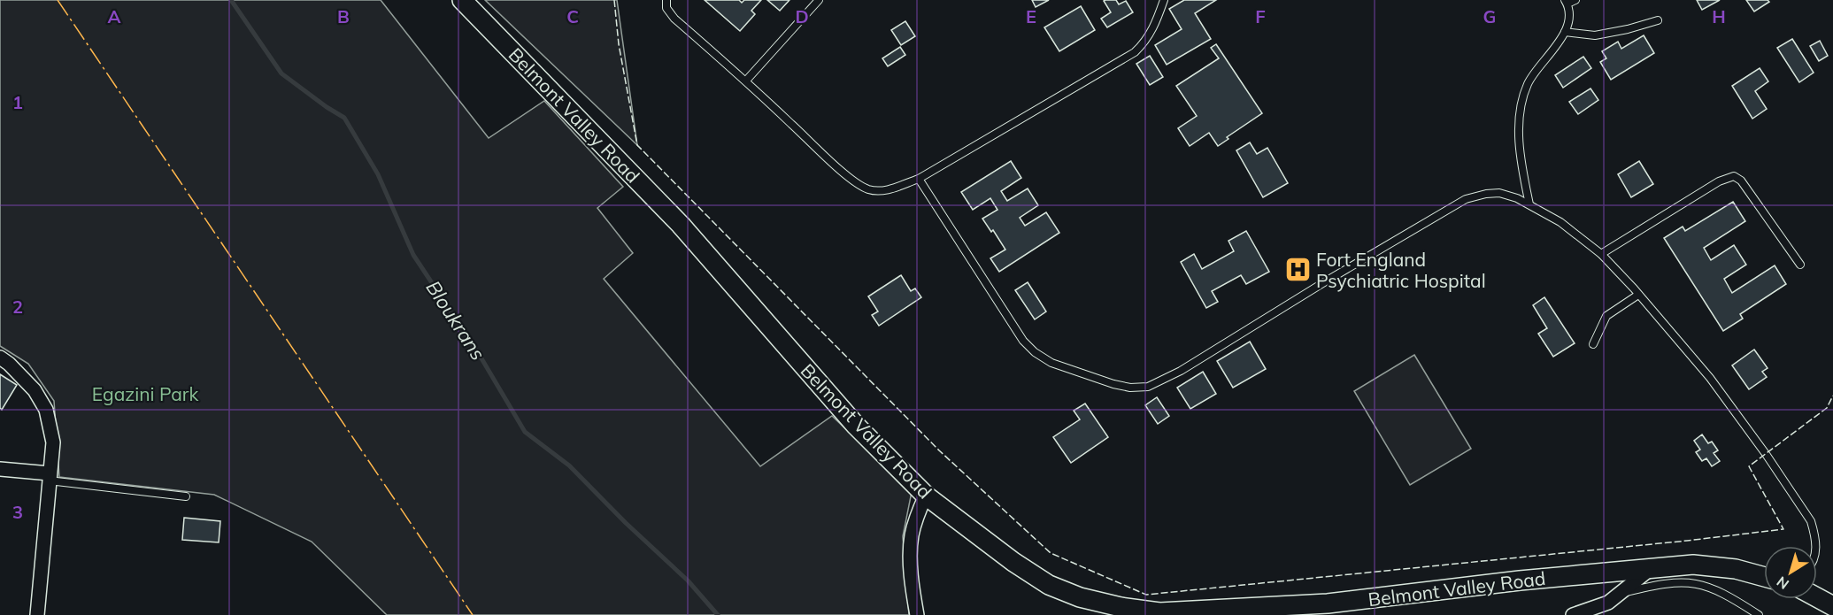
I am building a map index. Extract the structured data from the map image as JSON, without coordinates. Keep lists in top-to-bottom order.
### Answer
{
  "streets": {
    "street": ["Belmont Valley Road"]
  },
  "water": ["Bloukrans"],
  "parks": ["Egazini Park"],
  "places": {
    "hospital": ["Fort England Psychiatric Hospital"]
  },
  "north": "bottom left",
  "grid": {
    "columns": [
      "A",
      "B",
      "C",
      "D",
      "E",
      "F",
      "G",
      "H"
    ],
    "rows": ["1", "2", "3"]
  }
}
